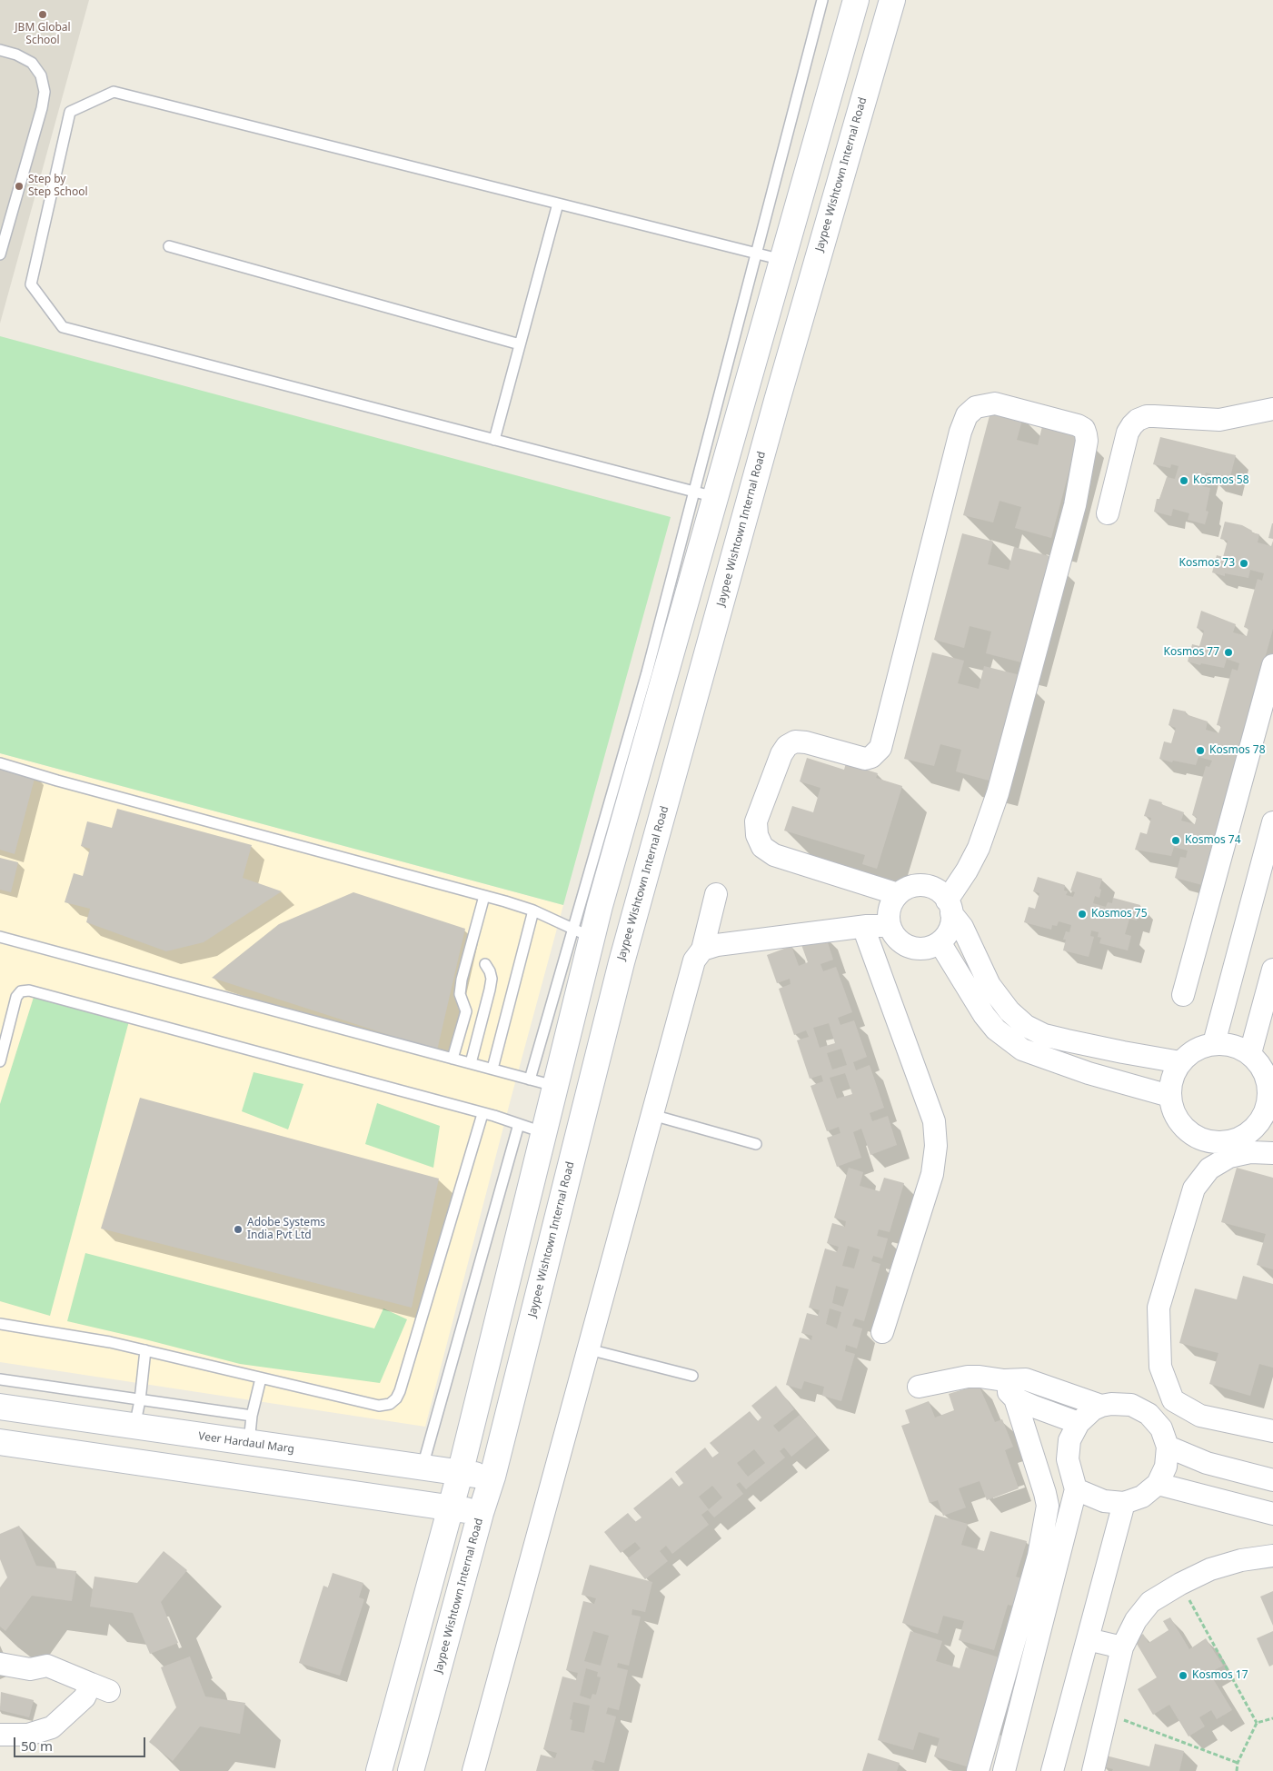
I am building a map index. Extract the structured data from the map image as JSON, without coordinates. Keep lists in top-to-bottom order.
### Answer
{
  "streets": {
    "street": ["Jaypee Wishtown Internal Road", "Veer Hardaul Marg"]
  },
  "crossings": [
    ["Jaypee Wishtown Internal Road", "Veer Hardaul Marg"]
  ],
  "places": [
    "JBM Global School",
    "Step by Step School",
    "Kosmos 58",
    "Kosmos 73",
    "Kosmos 77",
    "Kosmos 78",
    "Kosmos 74",
    "Kosmos 75",
    "Adobe Systems India Pvt Ltd",
    "Kosmos 17"
  ],
  "scale_bar": "50 m"
}
